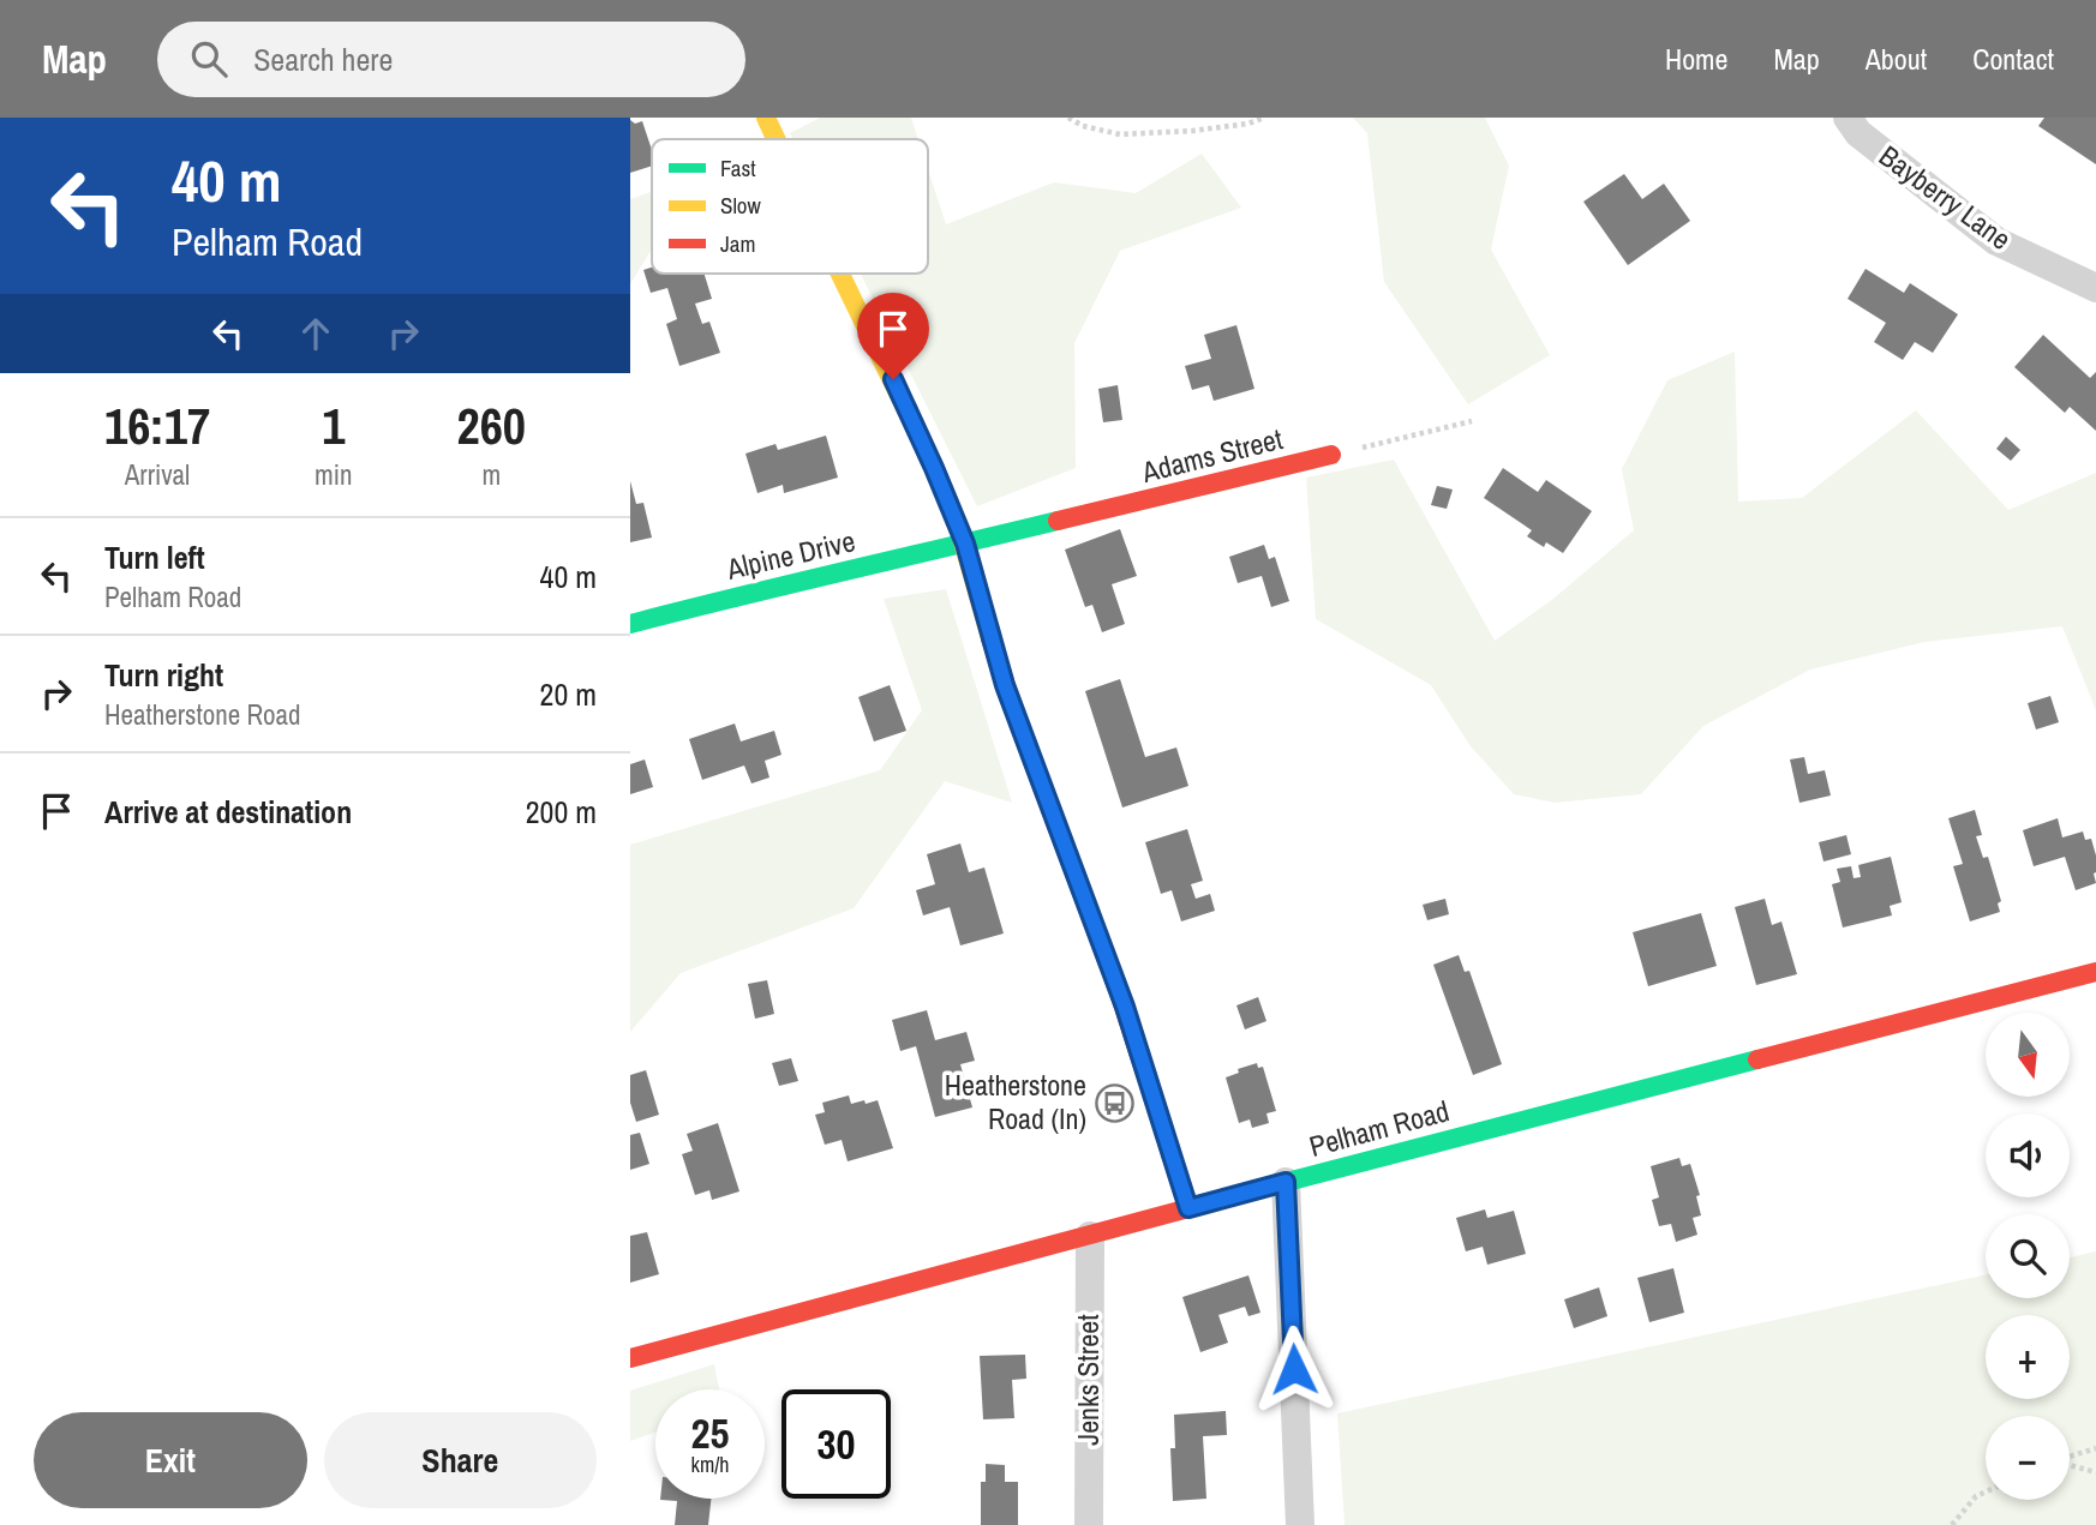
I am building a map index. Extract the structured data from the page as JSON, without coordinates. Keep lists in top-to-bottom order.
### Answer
{
  "streets": {
    "street": [
      "Bayberry Lane",
      "Adams Street",
      "Alpine Drive",
      "Pelham Road",
      "Jenks Street"
    ]
  },
  "crossings": [
    ["Adams Street", "Alpine Drive"],
    ["Pelham Road", "Jenks Street"]
  ],
  "places": {
    "bus stop": ["Heatherstone Road (In)"]
  },
  "legend": ["Fast", "Slow", "Jam"],
  "north": "bottom",
  "page": {
    "header": "Map",
    "search": "Search here",
    "nav": [
      "Home",
      "Map",
      "About",
      "Contact"
    ],
    "turn": ["40 m", "Pelham Road"],
    "eta": [
      "16:17",
      "Arrival",
      "1",
      "min",
      "260",
      "m"
    ],
    "list": [
      {
        "name": "Turn left",
        "note": "Pelham Road",
        "value": "40 m"
      },
      {
        "name": "Turn right",
        "note": "Heatherstone Road",
        "value": "20 m"
      },
      {
        "name": "Arrive at destination",
        "value": "200 m"
      }
    ],
    "map_buttons": ["+", "−"],
    "speed": "25 km/h",
    "limit": "30",
    "buttons": ["Exit", "Share"]
  }
}
